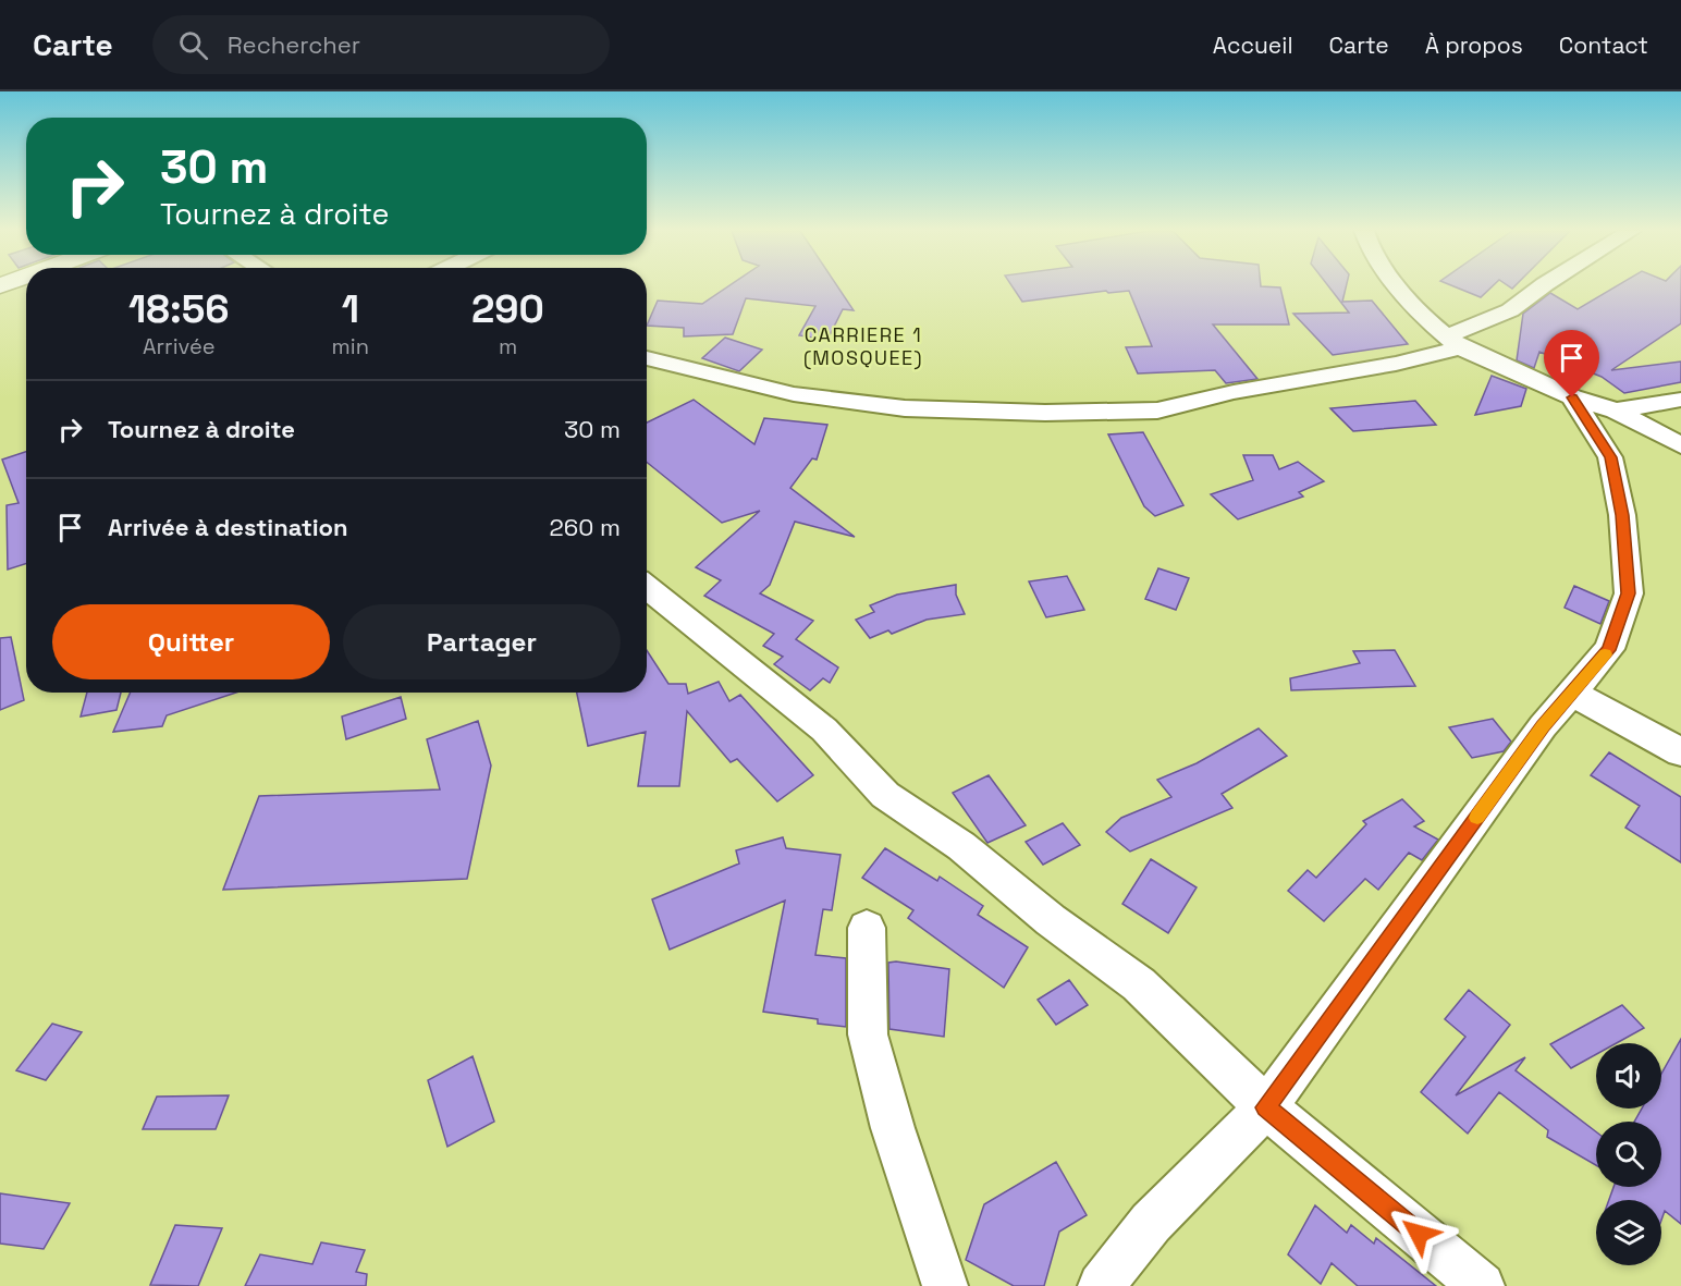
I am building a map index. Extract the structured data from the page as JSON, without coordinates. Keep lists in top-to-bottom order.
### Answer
{
  "districts": ["CARRIERE 1 (MOSQUEE)"],
  "page": {
    "header": "Carte",
    "search": "Rechercher",
    "nav": [
      "Accueil",
      "Carte",
      "À propos",
      "Contact"
    ],
    "turn": ["30 m", "Tournez à droite"],
    "eta": [
      "18:56",
      "Arrivée",
      "1",
      "min",
      "290",
      "m"
    ],
    "list": [
      {
        "name": "Tournez à droite",
        "value": "30 m"
      },
      {
        "name": "Arrivée à destination",
        "value": "260 m"
      }
    ],
    "buttons": ["Quitter", "Partager"]
  }
}
